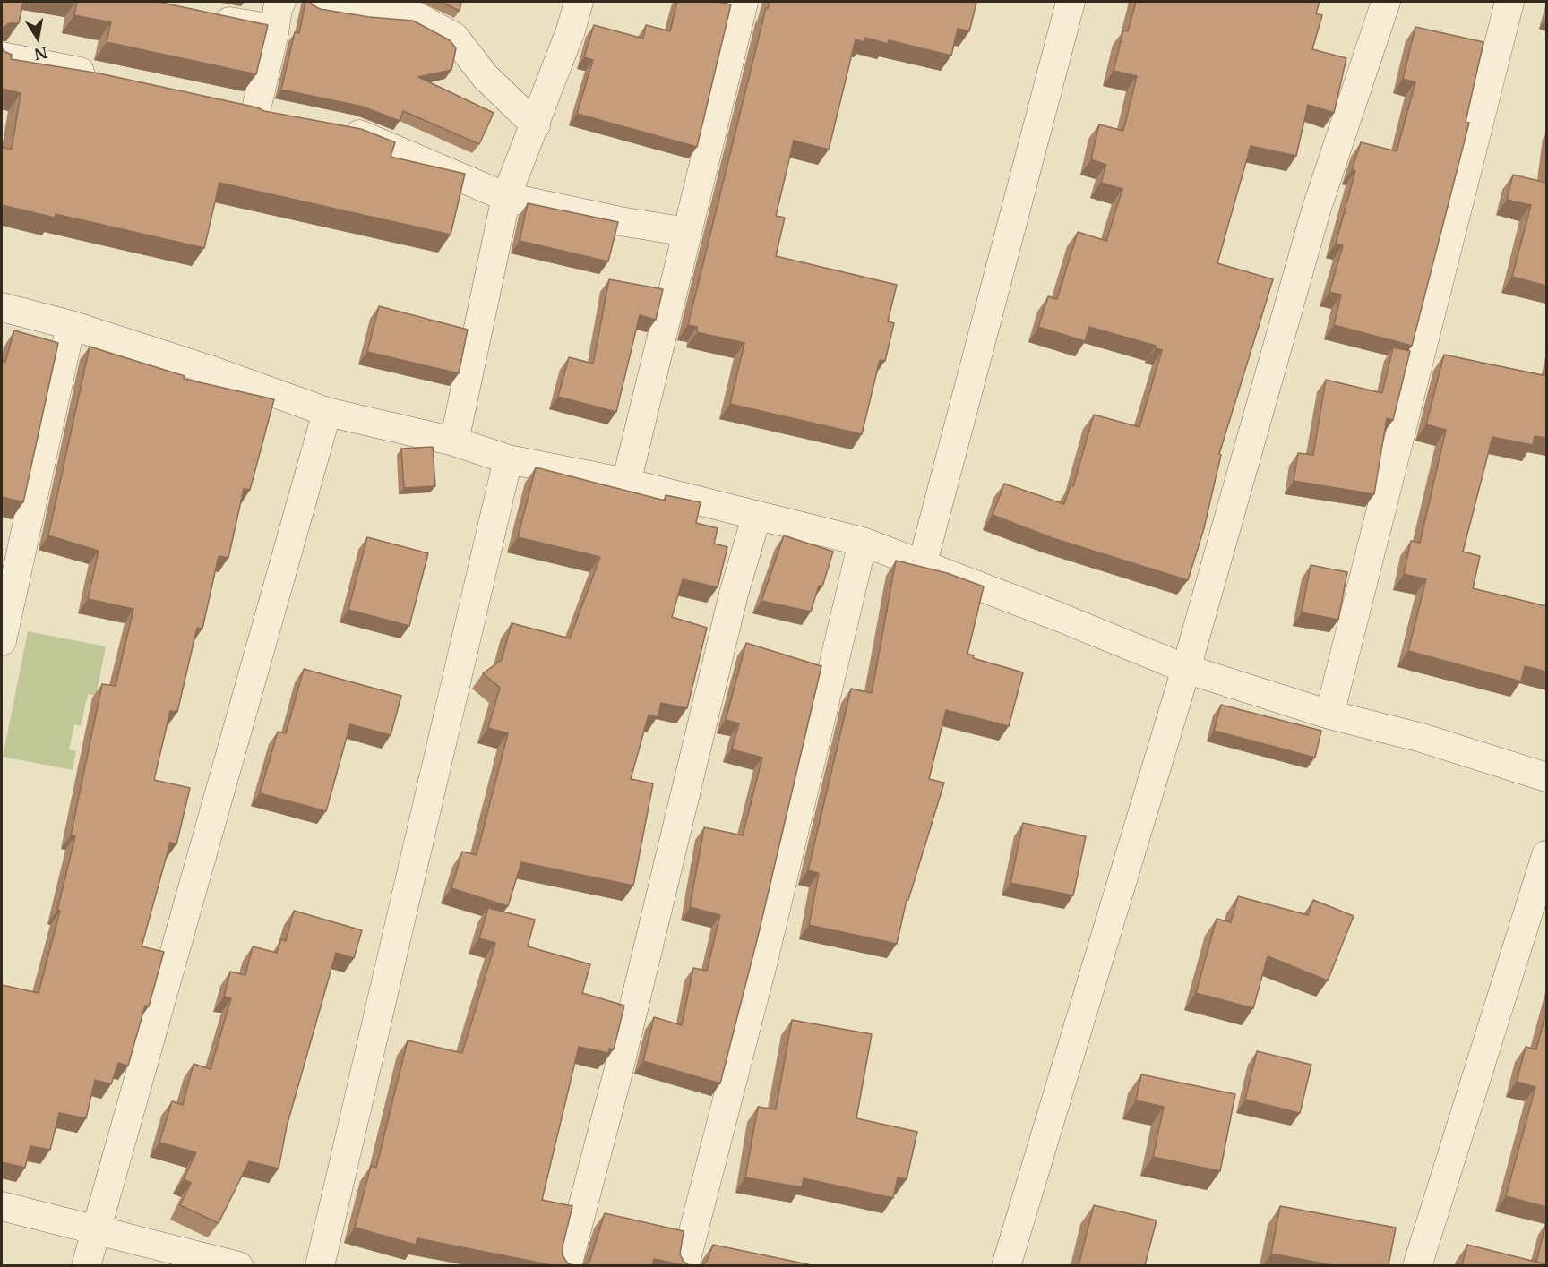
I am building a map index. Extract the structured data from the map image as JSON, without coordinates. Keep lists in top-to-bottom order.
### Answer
{
  "north": "bottom"
}
